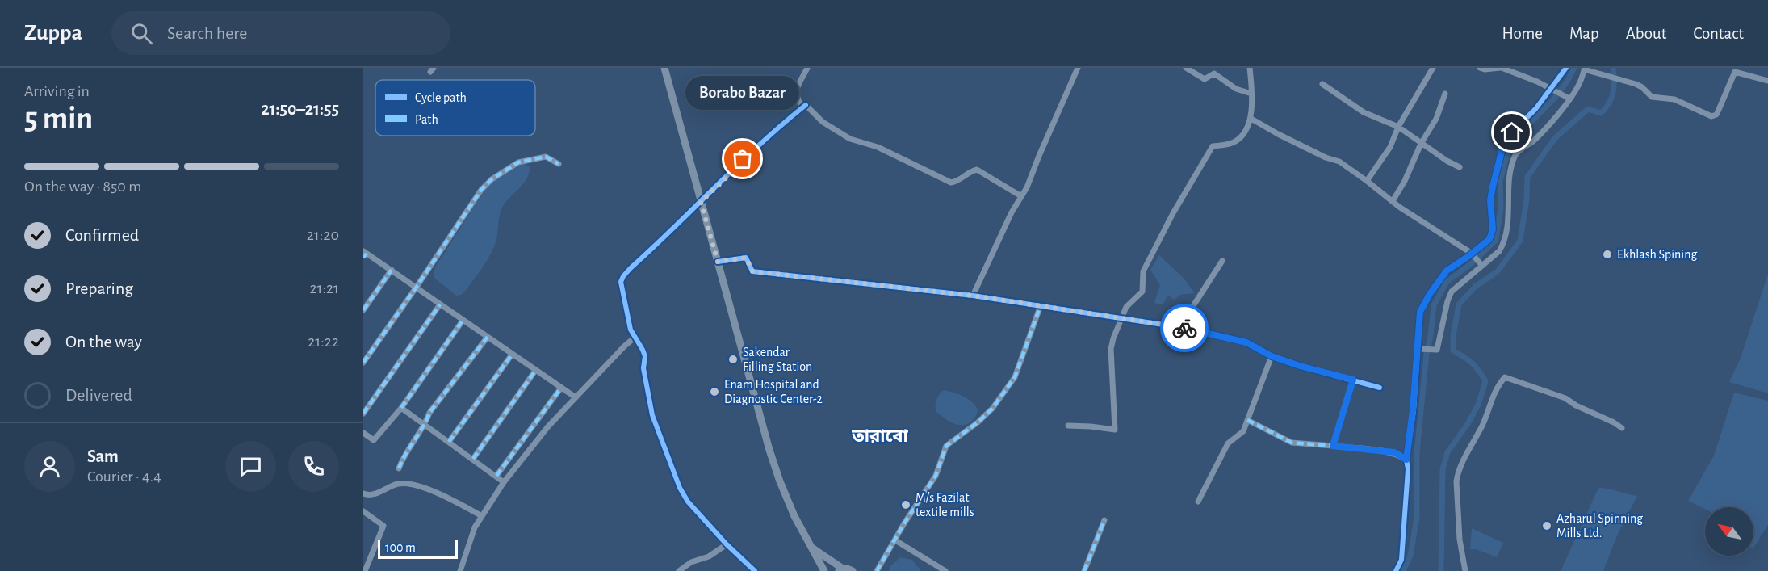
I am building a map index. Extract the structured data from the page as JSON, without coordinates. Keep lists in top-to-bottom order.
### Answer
{
  "districts": ["তারাবো"],
  "places": [
    "Borabo Bazar",
    "Ekhlash Spining",
    "Sakendar Filling Station",
    "Enam Hospital and Diagnostic Center-2",
    "M/s Fazilat textile mills",
    "Azharul Spinning Mills Ltd."
  ],
  "legend": ["Cycle path", "Path"],
  "scale_bar": "100 m",
  "north": "top left",
  "page": {
    "header": "Zuppa",
    "search": "Search here",
    "nav": [
      "Home",
      "Map",
      "About",
      "Contact"
    ],
    "heading": ["5 min", "Arriving in", "21:50–21:55"],
    "panel": ["Sam", "Courier · 4.4"],
    "bubble": "Borabo Bazar",
    "bar": "On the way · 850 m",
    "list": [
      ["Confirmed", "21:20"],
      ["Preparing", "21:21"],
      ["On the way", "21:22"],
      "Delivered"
    ],
    "scale": "100 m"
  }
}
